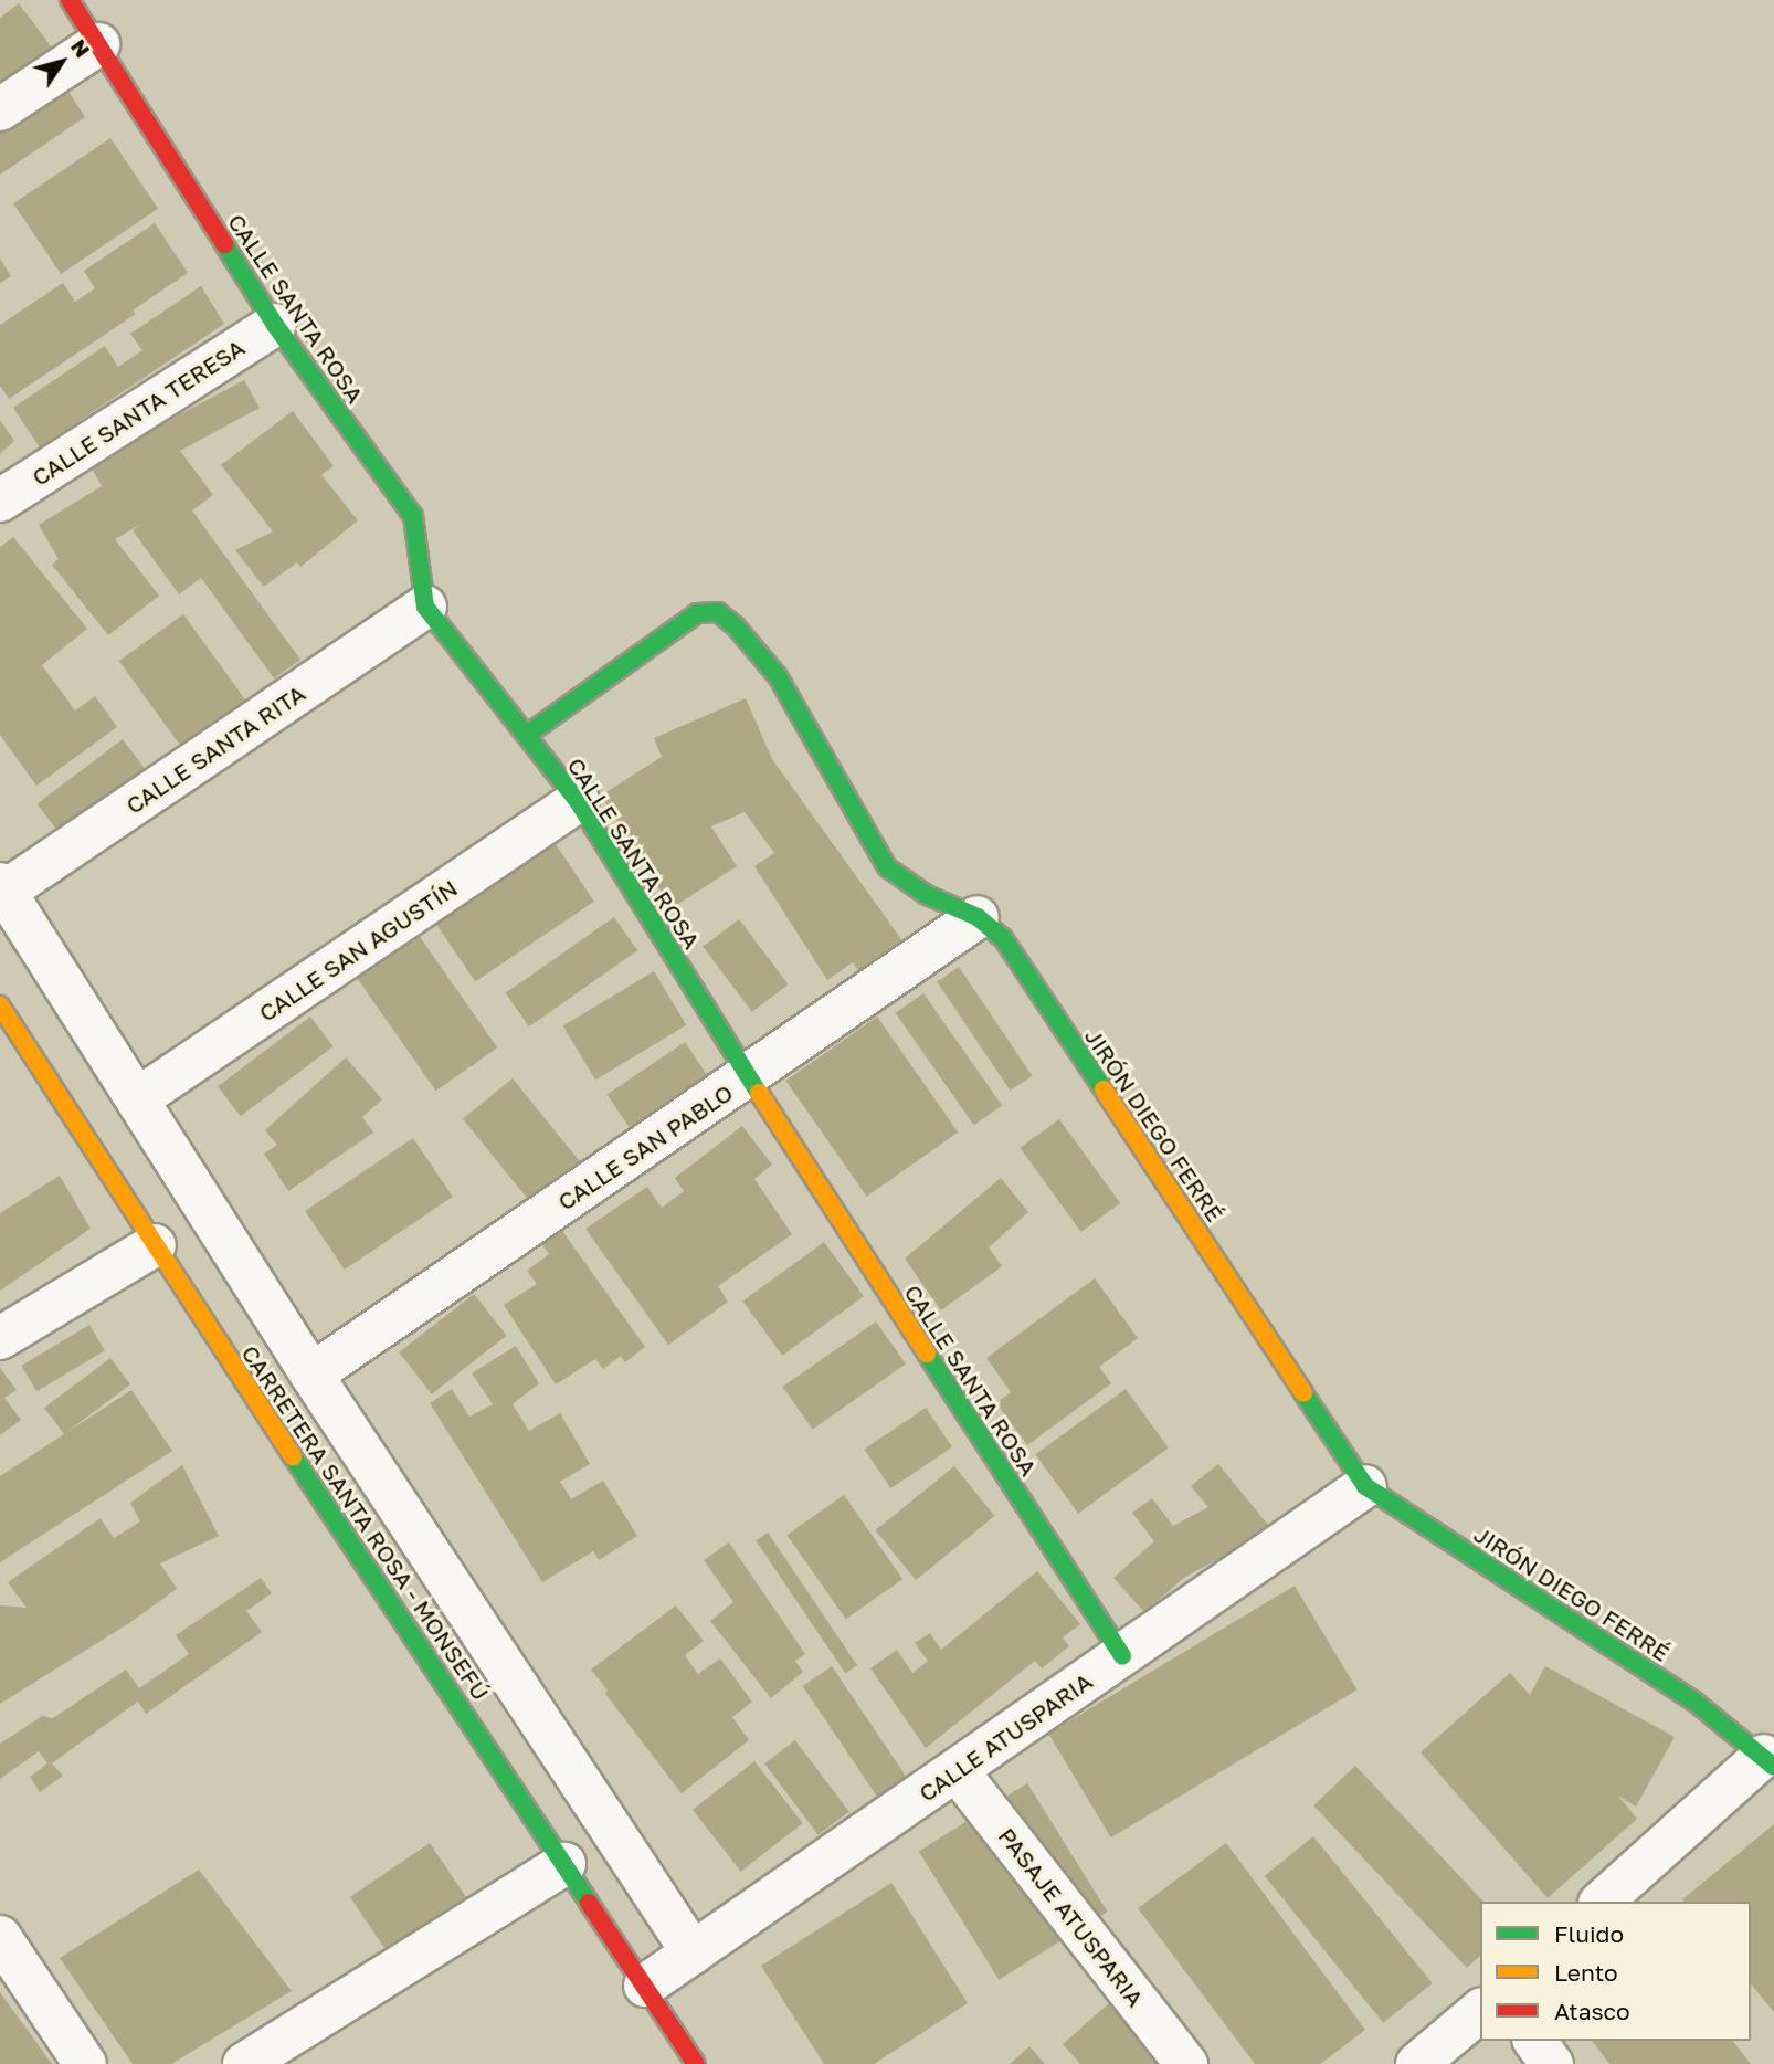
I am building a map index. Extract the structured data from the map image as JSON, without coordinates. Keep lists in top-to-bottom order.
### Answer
{
  "streets": {
    "street": [
      "CALLE SANTA ROSA",
      "CALLE SANTA TERESA",
      "CALLE SANTA RITA",
      "CALLE SAN AGUSTÍN",
      "JIRÓN DIEGO FERRÉ",
      "CALLE SAN PABLO",
      "CARRETERA SANTA ROSA - MONSEFÚ",
      "CALLE ATUSPARIA",
      "PASAJE ATUSPARIA"
    ]
  },
  "crossings": [
    ["CALLE SANTA ROSA", "CALLE SANTA TERESA"],
    ["CALLE SANTA ROSA", "CALLE SANTA RITA"],
    ["CALLE SANTA ROSA", "CALLE SAN AGUSTÍN"],
    ["CALLE SANTA ROSA", "JIRÓN DIEGO FERRÉ"],
    ["CALLE SANTA ROSA", "CALLE SAN PABLO"],
    ["CALLE SANTA ROSA", "CALLE ATUSPARIA"],
    ["JIRÓN DIEGO FERRÉ", "CALLE SAN PABLO"],
    ["JIRÓN DIEGO FERRÉ", "CALLE ATUSPARIA"],
    ["CARRETERA SANTA ROSA - MONSEFÚ", "CALLE ATUSPARIA"],
    ["CALLE ATUSPARIA", "PASAJE ATUSPARIA"]
  ],
  "legend": ["Fluido", "Lento", "Atasco"],
  "north": "top right"
}
